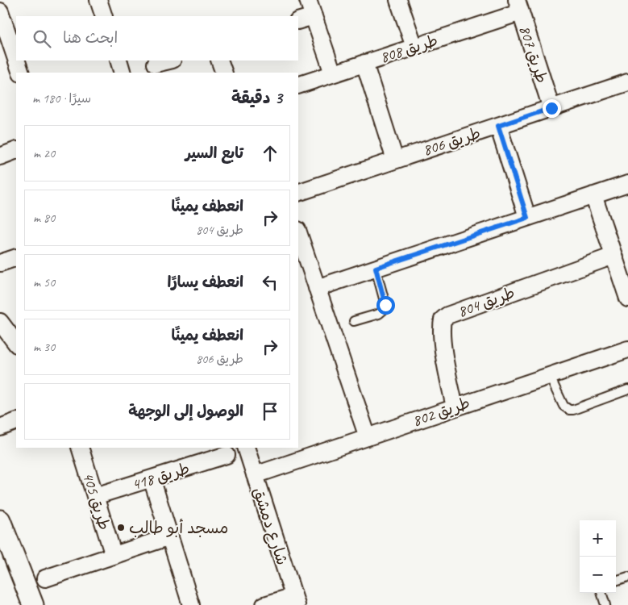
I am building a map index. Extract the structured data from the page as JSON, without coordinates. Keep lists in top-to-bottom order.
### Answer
{
  "streets": {
    "street": [
      "طريق 808",
      "طريق 807",
      "طريق 806",
      "طريق 804",
      "طريق 802",
      "طريق 418",
      "طريق 405",
      "شارع دمشق"
    ]
  },
  "crossings": [
    ["طريق 808", "طريق 807"],
    ["طريق 807", "طريق 806"],
    ["طريق 804", "طريق 802"],
    ["طريق 802", "شارع دمشق"],
    ["طريق 418", "طريق 405"]
  ],
  "places": ["مسجد أبو طالب"],
  "page": {
    "search": "ابحث هنا",
    "heading": ["3 دقيقة", "سيرًا · 180 m"],
    "list": [
      ["تابع السير", "20 m"],
      ["انعطف يمينًا", "طريق 804", "80 m"],
      ["انعطف يسارًا", "50 m"],
      ["انعطف يمينًا", "طريق 806", "30 m"],
      "الوصول إلى الوجهة"
    ],
    "map_buttons": ["+", "−"]
  }
}
